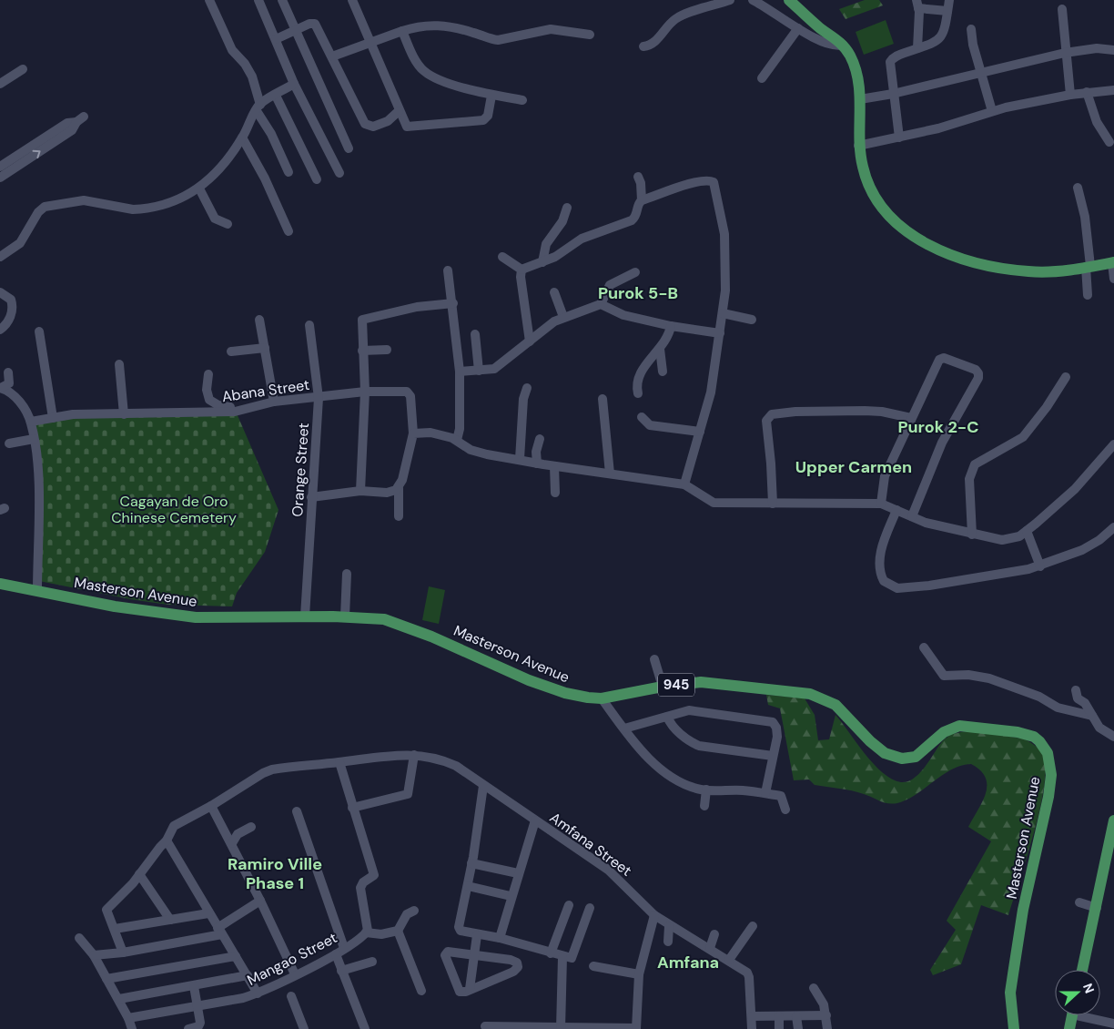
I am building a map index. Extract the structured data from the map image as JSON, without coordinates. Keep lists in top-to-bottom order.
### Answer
{
  "streets": {
    "main road": ["Masterson Avenue", "945"],
    "street": [
      "Abana Street",
      "Orange Street",
      "Amfana Street",
      "Mangao Street"
    ]
  },
  "crossings": [
    ["Abana Street", "Orange Street"],
    ["Orange Street", "Masterson Avenue"]
  ],
  "districts": [
    "Purok 5-B",
    "Purok 2-C",
    "Upper Carmen",
    "Ramiro Ville Phase 1",
    "Amfana"
  ],
  "parks": ["Cagayan de Oro Chinese Cemetery"],
  "north": "right"
}
